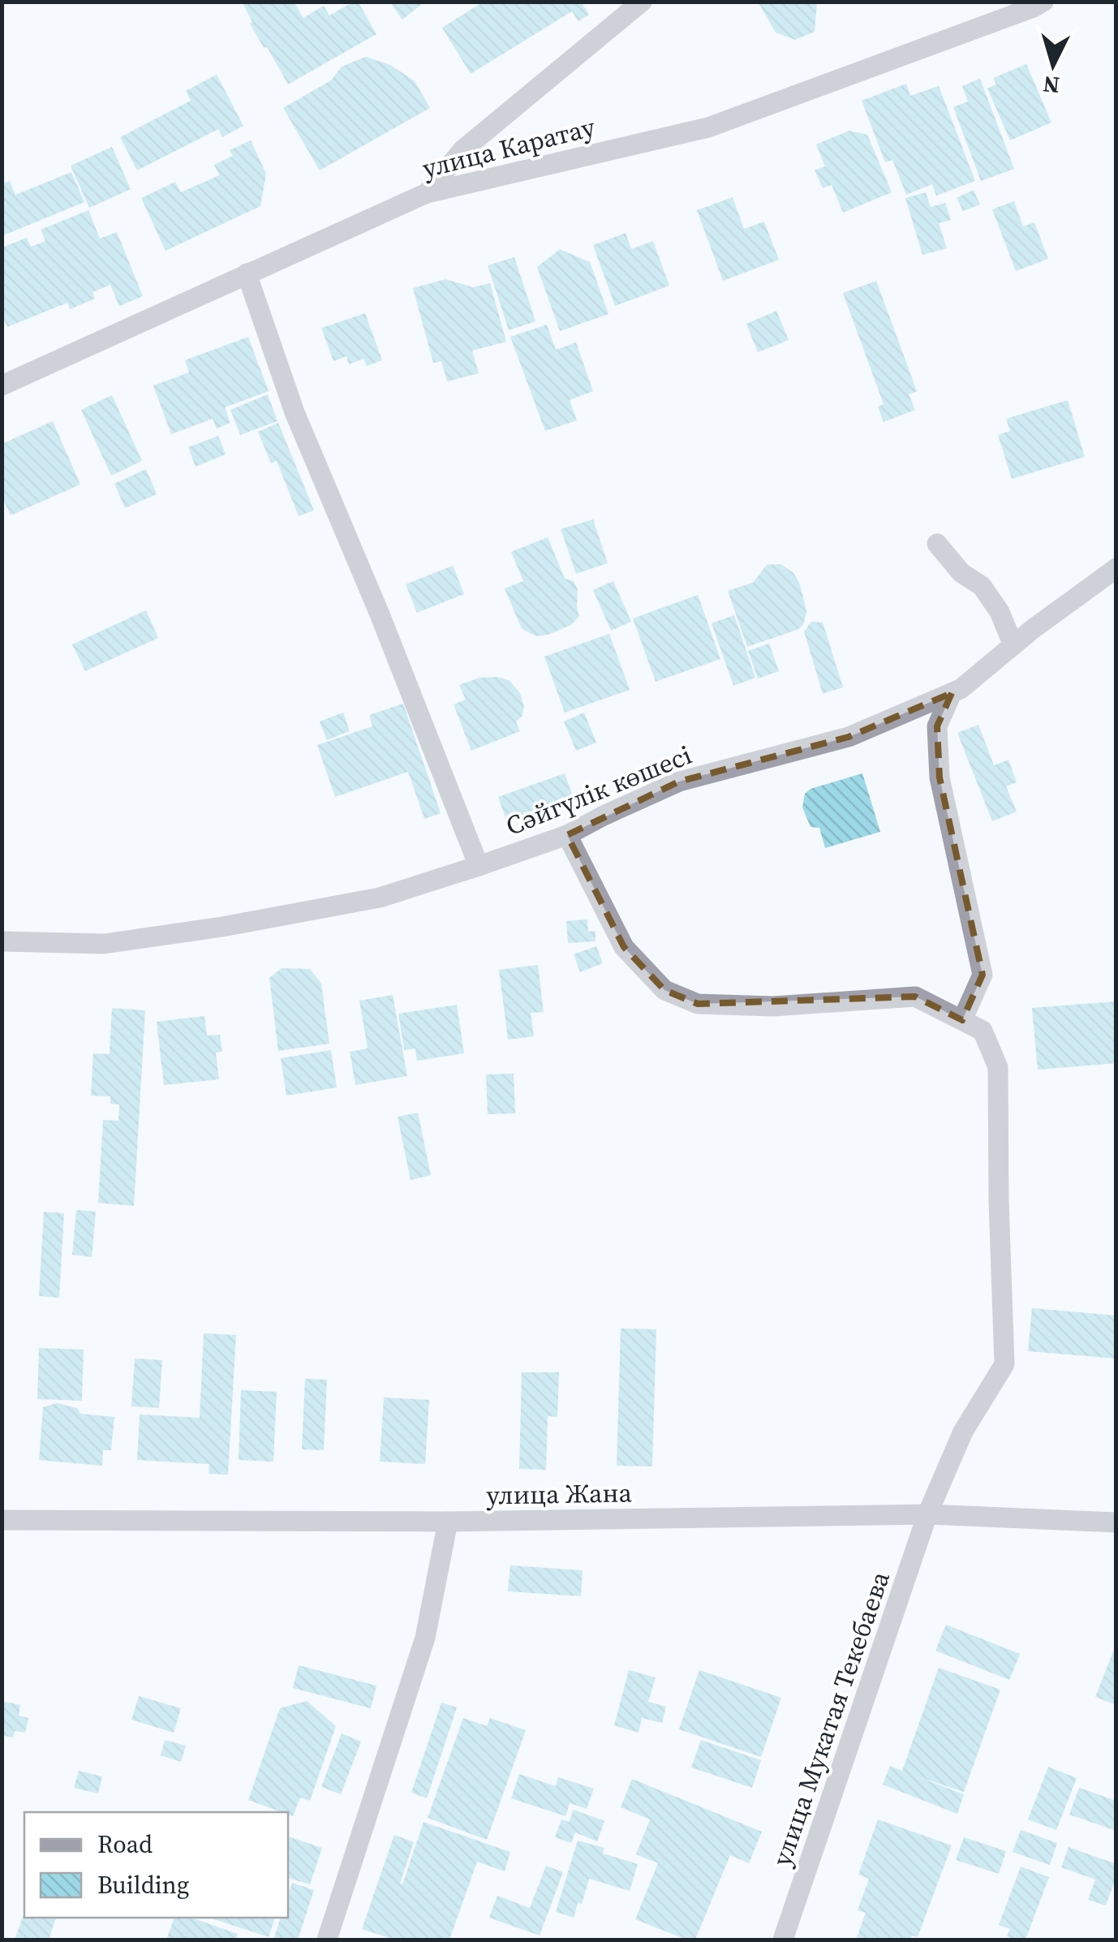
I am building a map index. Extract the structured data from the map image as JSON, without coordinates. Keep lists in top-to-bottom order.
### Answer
{
  "streets": {
    "street": [
      "улица Каратау",
      "Сәйгүлік көшесі",
      "улица Жана",
      "улица Мукатая Текебаева"
    ]
  },
  "crossings": [
    ["Сәйгүлік көшесі", "улица Мукатая Текебаева"],
    ["улица Жана", "улица Мукатая Текебаева"]
  ],
  "legend": ["Road", "Building"],
  "north": "bottom"
}
